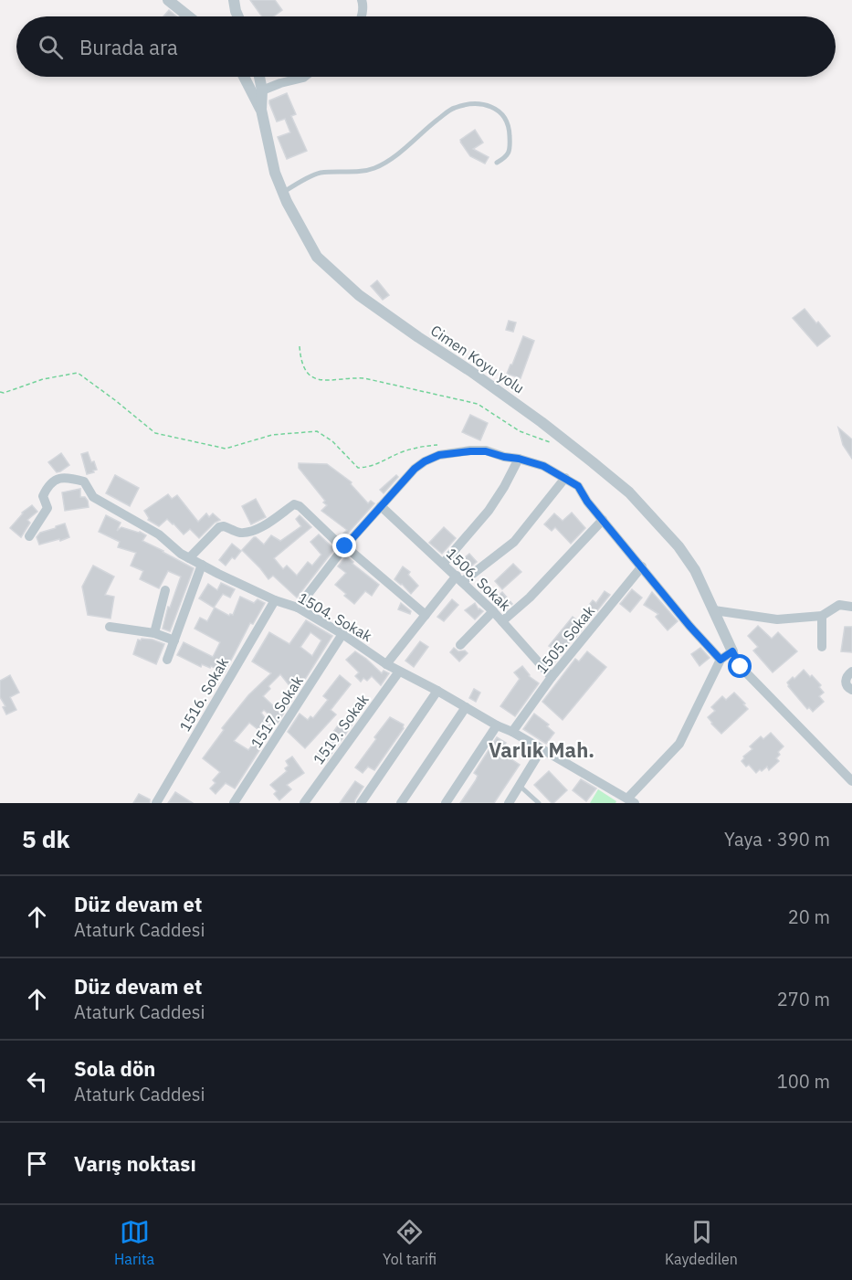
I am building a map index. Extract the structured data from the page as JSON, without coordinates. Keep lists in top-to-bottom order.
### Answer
{
  "streets": {
    "street": [
      "Cimen Koyu yolu",
      "1506. Sokak",
      "1504. Sokak",
      "1505. Sokak",
      "1516. Sokak",
      "1517. Sokak",
      "1519. Sokak"
    ]
  },
  "crossings": [
    ["1506. Sokak", "1505. Sokak"],
    ["1504. Sokak", "1505. Sokak"],
    ["1504. Sokak", "1516. Sokak"],
    ["1504. Sokak", "1517. Sokak"],
    ["1504. Sokak", "1519. Sokak"]
  ],
  "districts": ["Varlık Mah."],
  "page": {
    "search": "Burada ara",
    "heading": ["5 dk", "Yaya · 390 m"],
    "list": [
      ["Düz devam et", "Ataturk Caddesi", "20 m"],
      ["Düz devam et", "Ataturk Caddesi", "270 m"],
      ["Sola dön", "Ataturk Caddesi", "100 m"],
      "Varış noktası"
    ],
    "nav": ["Harita", "Yol tarifi", "Kaydedilen"]
  }
}
